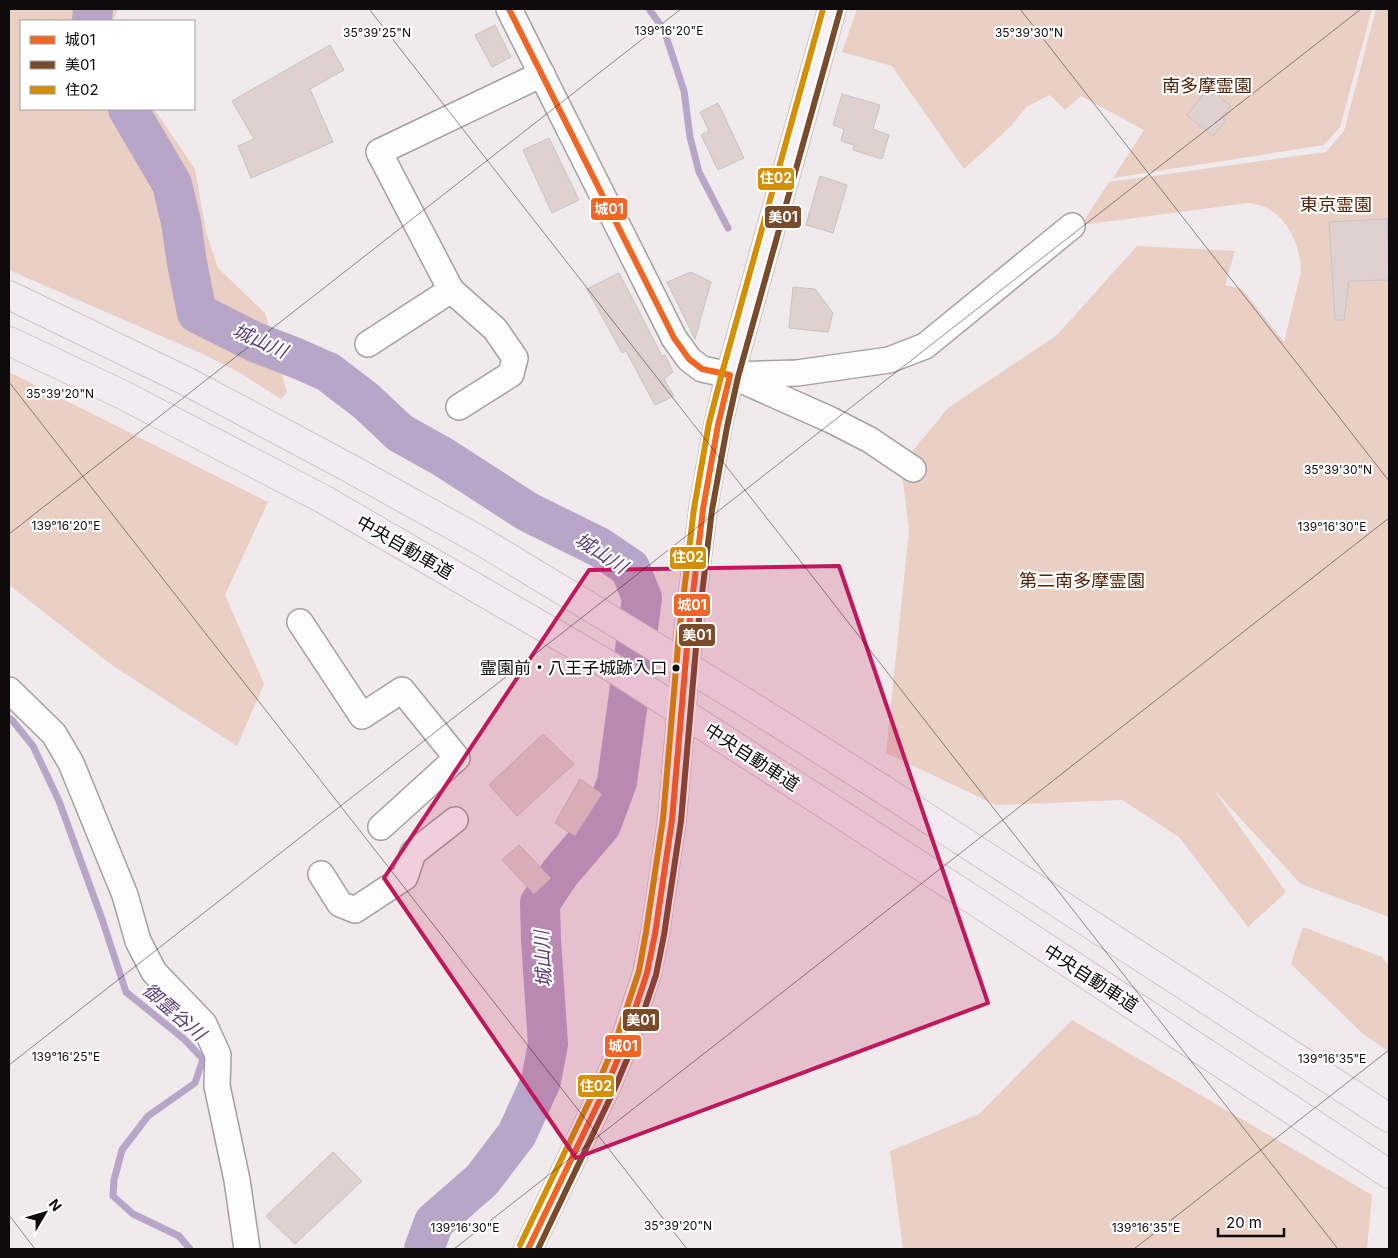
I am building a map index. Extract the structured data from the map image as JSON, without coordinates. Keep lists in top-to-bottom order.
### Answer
{
  "streets": {
    "highway": ["中央自動車道"]
  },
  "water": ["城山川", "御霊谷川"],
  "parks": ["南多摩霊園", "東京霊園", "第二南多摩霊園"],
  "places": ["霊園前・八王子城跡入口"],
  "lines": ["transit line 城01", "transit line 住02", "transit line 美01"],
  "legend": ["城01", "美01", "住02"],
  "scale_bar": "20 m",
  "north": "top right",
  "coordinates": [
    "139°16'20\"E",
    "35°39'25\"N",
    "35°39'30\"N",
    "35°39'20\"N",
    "139°16'30\"E",
    "139°16'25\"E",
    "139°16'35\"E"
  ]
}
